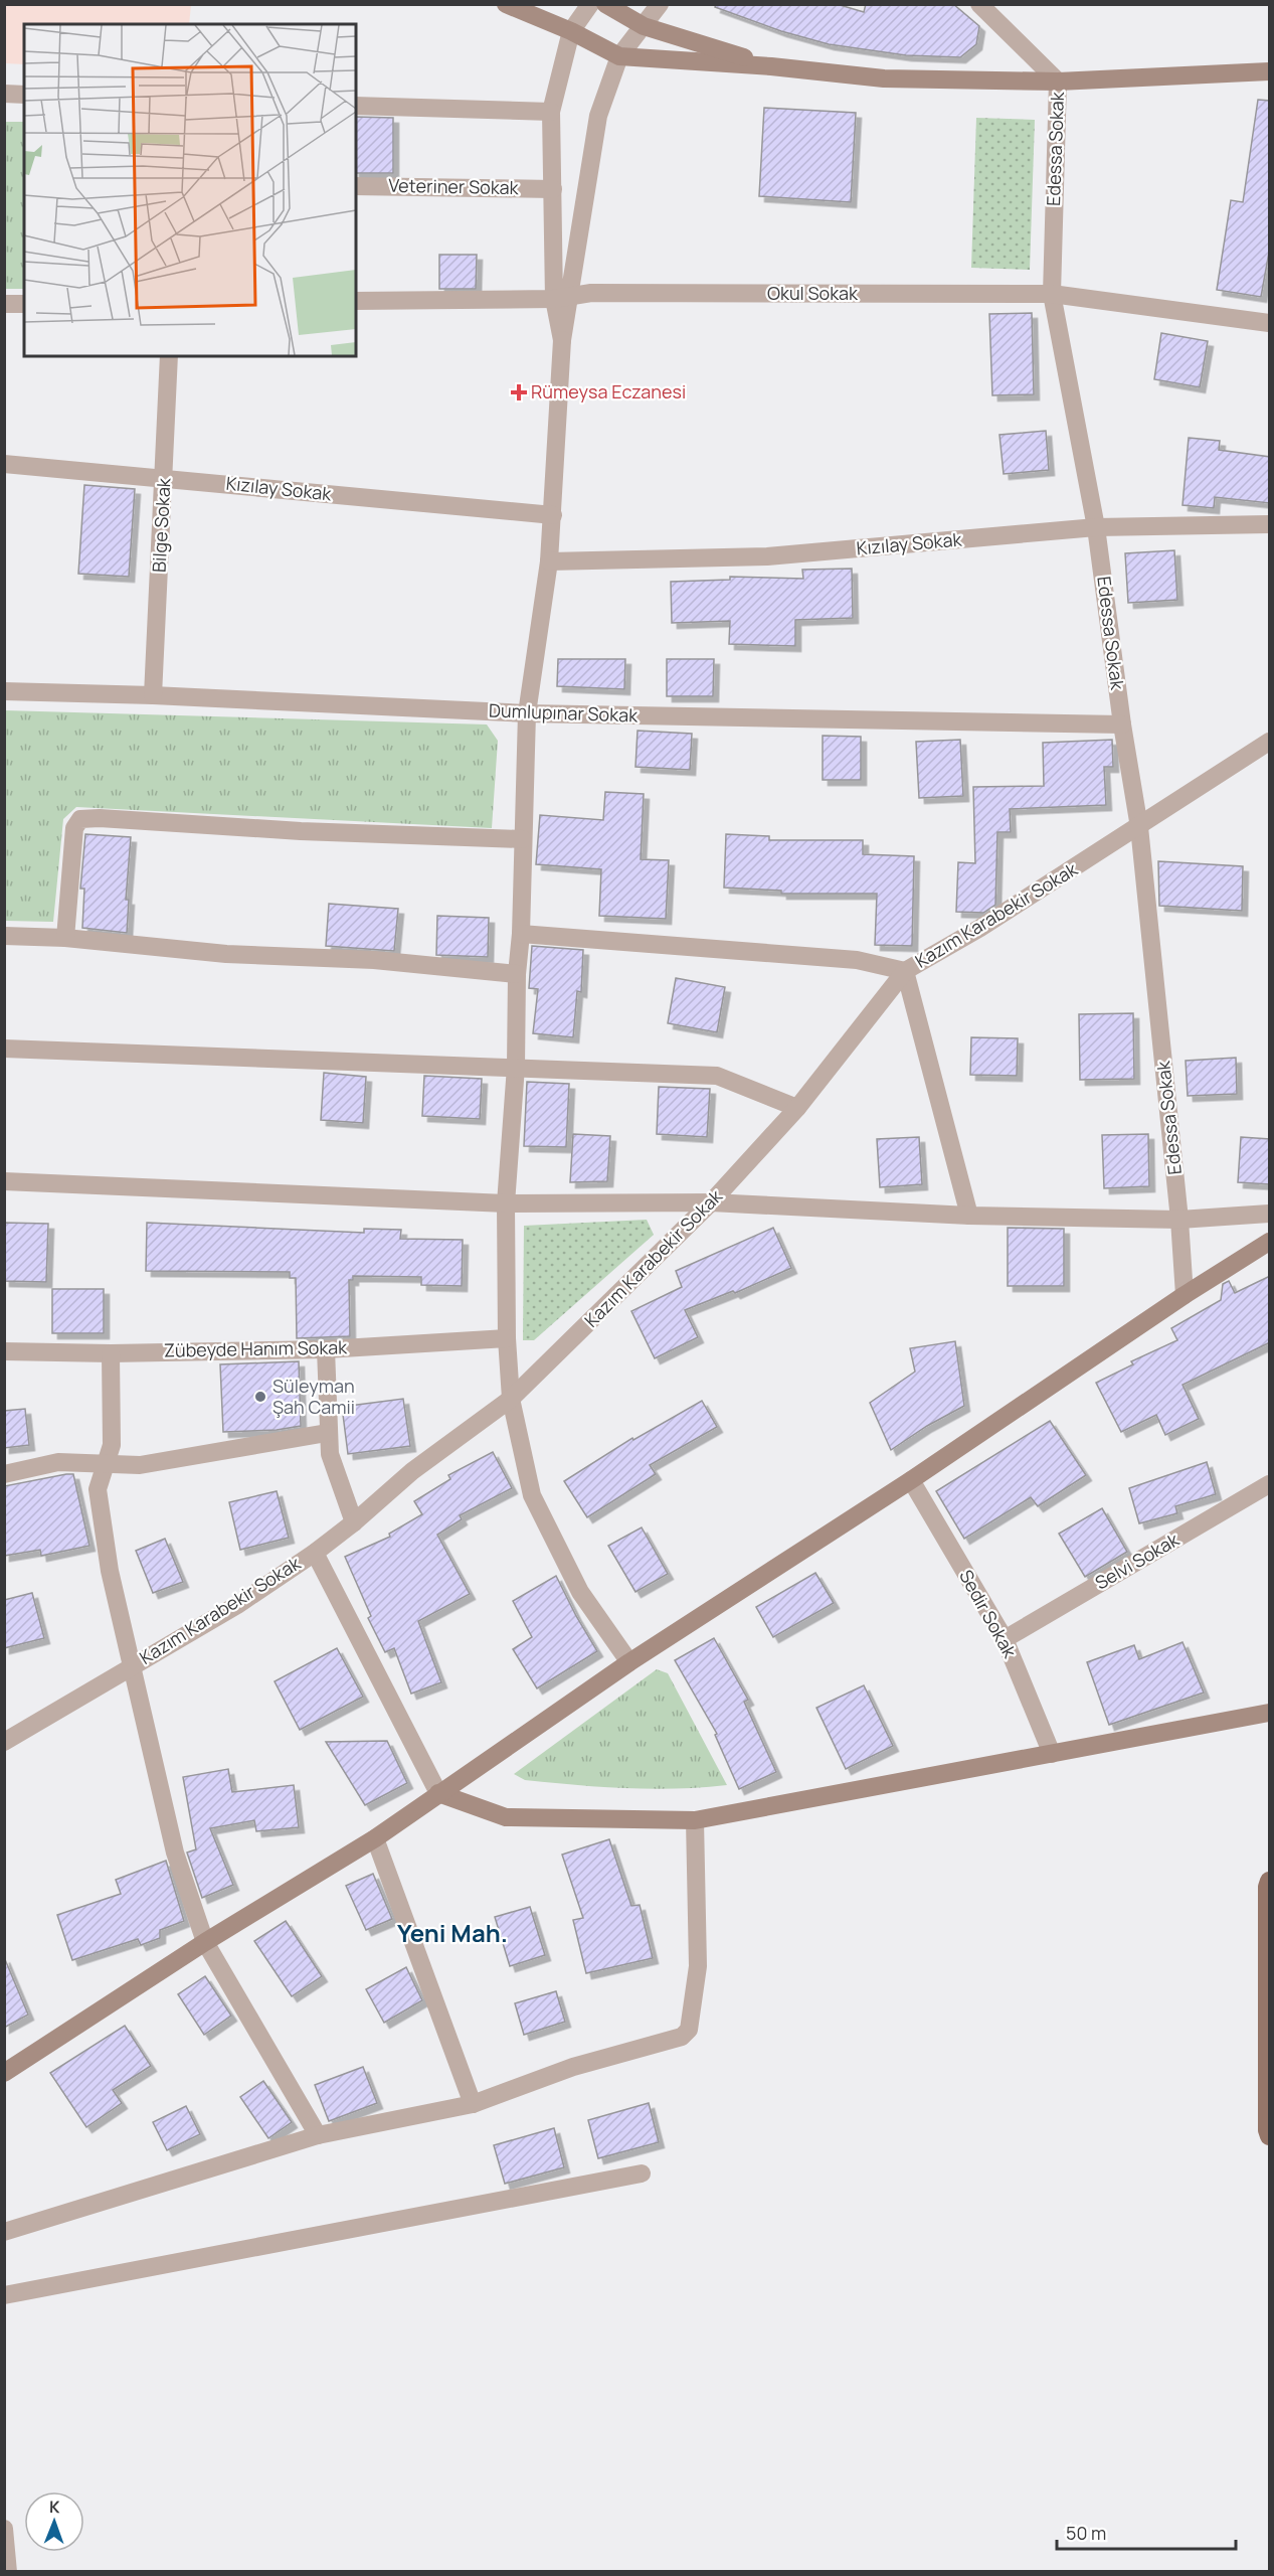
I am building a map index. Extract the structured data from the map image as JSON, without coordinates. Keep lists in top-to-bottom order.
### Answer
{
  "streets": {
    "street": [
      "Edessa Sokak",
      "Veteriner Sokak",
      "Okul Sokak",
      "Kızılay Sokak",
      "Bilge Sokak",
      "Dumlupınar Sokak",
      "Kazım Karabekir Sokak",
      "Zübeyde Hanım Sokak",
      "Selvi Sokak",
      "Sedir Sokak"
    ]
  },
  "crossings": [
    ["Edessa Sokak", "Okul Sokak"],
    ["Edessa Sokak", "Kızılay Sokak"],
    ["Edessa Sokak", "Dumlupınar Sokak"],
    ["Edessa Sokak", "Kazım Karabekir Sokak"],
    ["Kızılay Sokak", "Bilge Sokak"],
    ["Bilge Sokak", "Dumlupınar Sokak"],
    ["Selvi Sokak", "Sedir Sokak"]
  ],
  "districts": ["Yeni Mah."],
  "places": {
    "health": ["Rümeysa Eczanesi"],
    "other": ["Süleyman Şah Camii"]
  },
  "scale_bar": "50 m",
  "north": "top"
}
